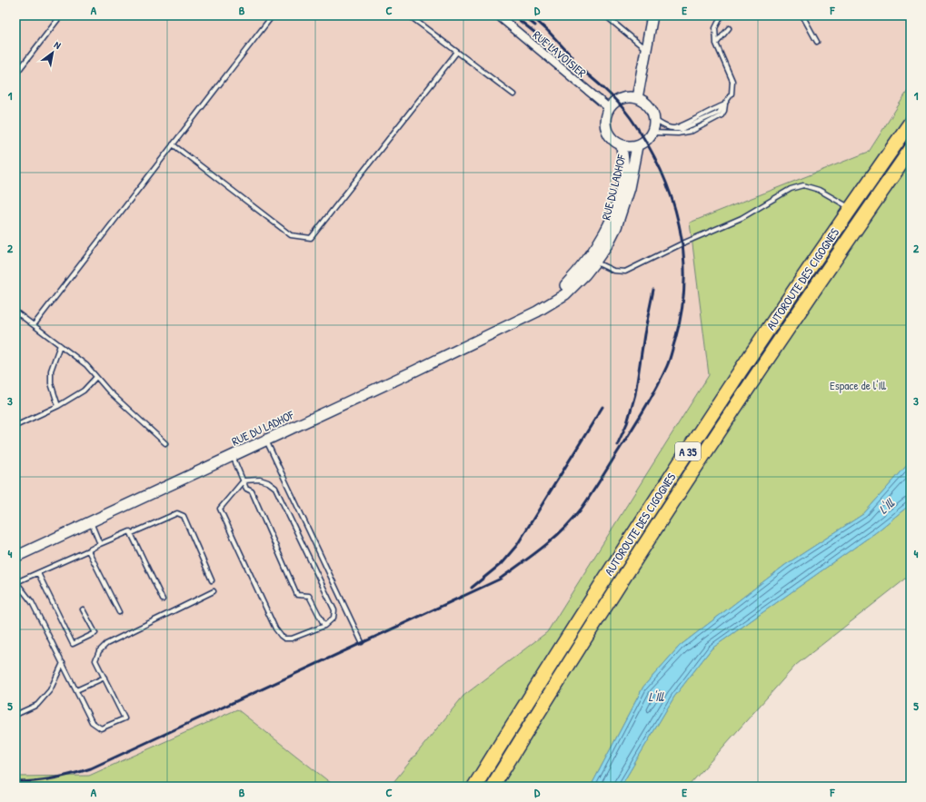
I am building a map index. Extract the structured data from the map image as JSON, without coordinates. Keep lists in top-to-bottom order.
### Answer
{
  "streets": {
    "highway": ["AUTOROUTE DES CIGOGNES", "A 35"],
    "main road": ["RUE DU LADHOF"],
    "street": ["RUE LAVOISIER"]
  },
  "crossings": [
    ["RUE LAVOISIER", "RUE DU LADHOF"]
  ],
  "water": ["L'Ill"],
  "parks": ["Espace de l'Ill"],
  "north": "top right",
  "grid": {
    "columns": [
      "A",
      "B",
      "C",
      "D",
      "E",
      "F"
    ],
    "rows": [
      "1",
      "2",
      "3",
      "4",
      "5"
    ]
  }
}
